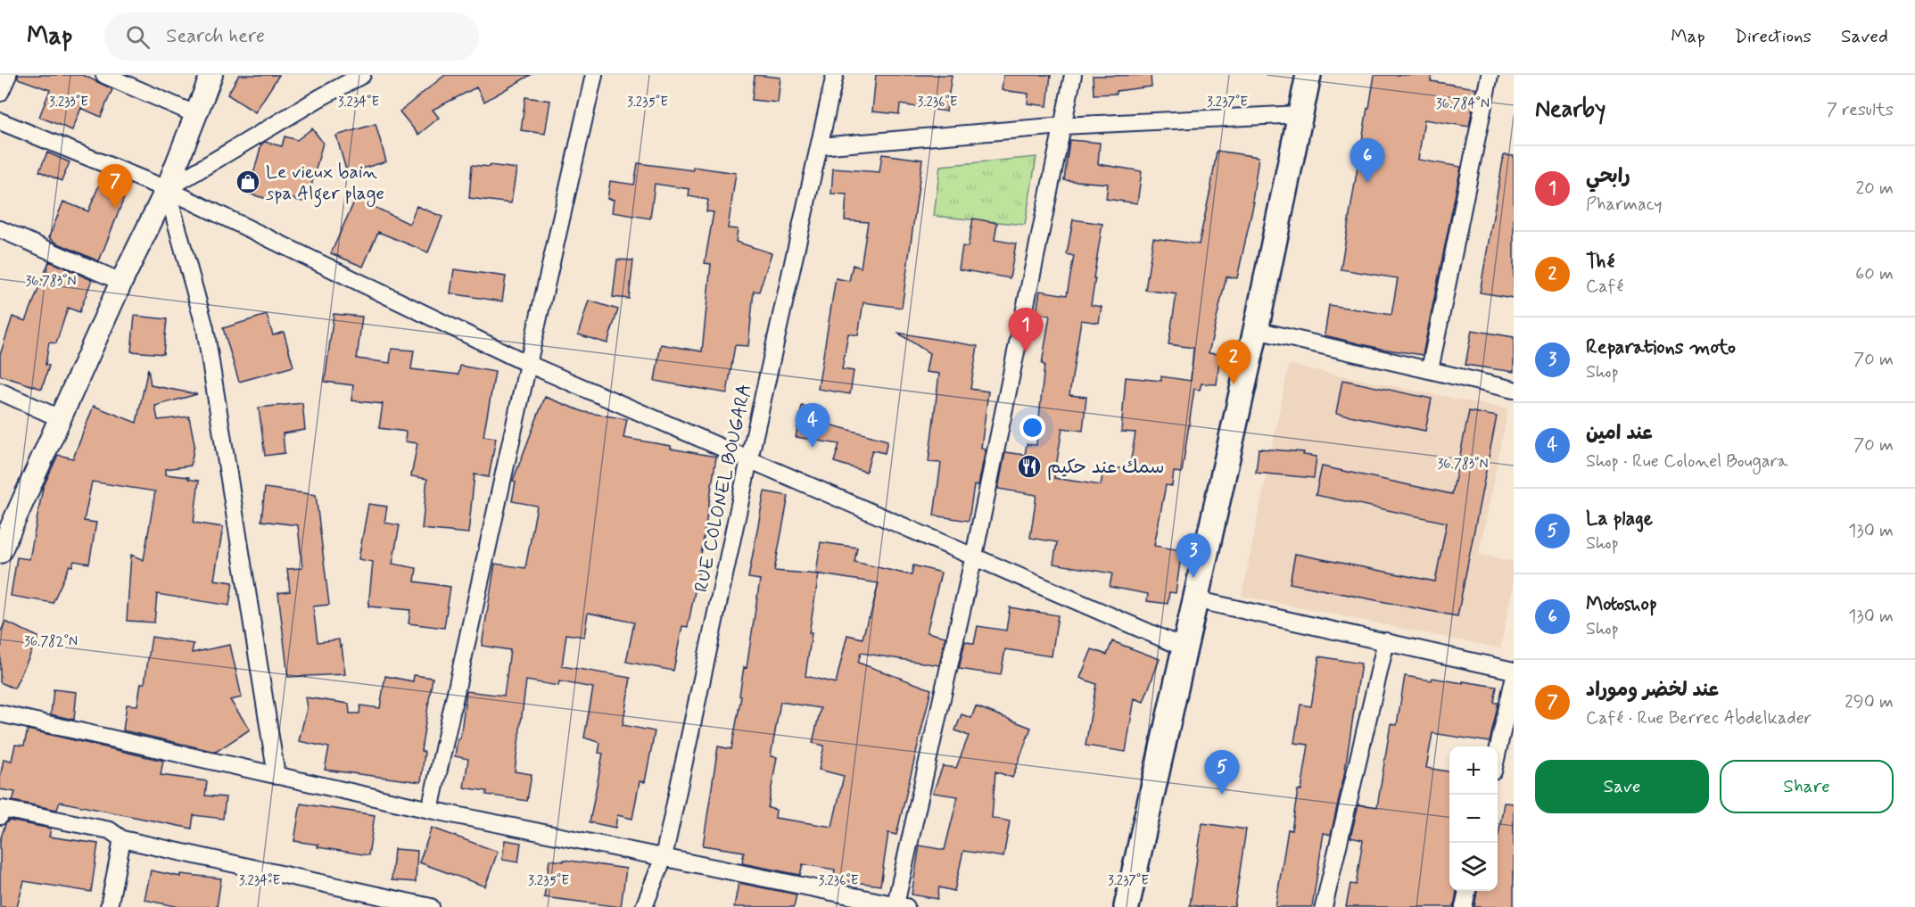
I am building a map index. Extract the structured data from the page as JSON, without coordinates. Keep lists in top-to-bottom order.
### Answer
{
  "streets": {
    "street": ["RUE COLONEL BOUGARA"]
  },
  "places": {
    "shop": ["Le vieux bain spa Alger plage"],
    "restaurant": ["سمك عند حكيم"]
  },
  "page": {
    "header": "Map",
    "search": "Search here",
    "nav": ["Map", "Directions", "Saved"],
    "heading": ["Nearby", "7 results"],
    "pins": [
      "6",
      "7",
      "1",
      "2",
      "4",
      "3",
      "5"
    ],
    "list": [
      {
        "mark": "1",
        "name": "رابحي",
        "note": "Pharmacy",
        "value": "20 m"
      },
      {
        "mark": "2",
        "name": "Thé",
        "note": "Café",
        "value": "60 m"
      },
      {
        "mark": "3",
        "name": "Reparations moto",
        "note": "Shop",
        "value": "70 m"
      },
      {
        "mark": "4",
        "name": "عند امين",
        "note": "Shop · Rue Colonel Bougara",
        "value": "70 m"
      },
      {
        "mark": "5",
        "name": "La plage",
        "note": "Shop",
        "value": "130 m"
      },
      {
        "mark": "6",
        "name": "Motoshop",
        "note": "Shop",
        "value": "130 m"
      },
      {
        "mark": "7",
        "name": "عند لخضر وموراد",
        "note": "Café · Rue Berrec Abdelkader",
        "value": "290 m"
      }
    ],
    "buttons": ["Save", "Share"],
    "map_buttons": ["+", "−"]
  },
  "coordinates": [
    "3.233°E",
    "3.234°E",
    "3.235°E",
    "3.236°E",
    "3.237°E",
    "36.784°N",
    "36.783°N",
    "36.782°N"
  ]
}
